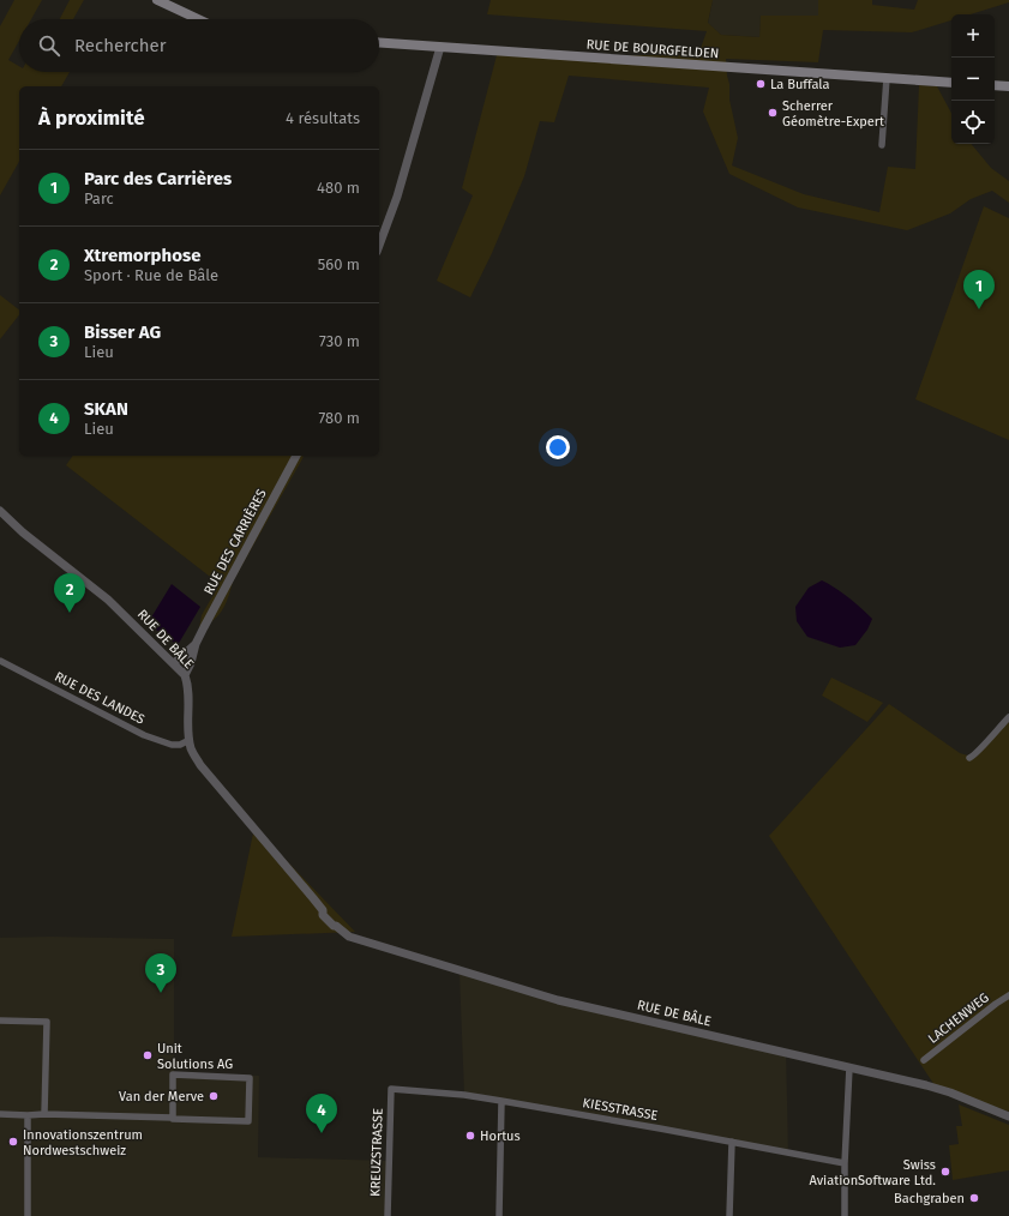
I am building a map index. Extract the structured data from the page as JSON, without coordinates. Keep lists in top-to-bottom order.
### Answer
{
  "streets": {
    "main road": ["RUE DE BOURGFELDEN"],
    "street": [
      "RUE DES CARRIÈRES",
      "RUE DE BÂLE",
      "RUE DES LANDES",
      "LACHENWEG",
      "KIESSTRASSE",
      "KREUZSTRASSE"
    ]
  },
  "crossings": [
    ["RUE DES CARRIÈRES", "RUE DE BÂLE"],
    ["RUE DE BÂLE", "RUE DES LANDES"],
    ["KIESSTRASSE", "KREUZSTRASSE"]
  ],
  "places": [
    "La Buffala",
    "Scherrer Géomètre-Expert",
    "Unit Solutions AG",
    "Van der Merve",
    "Hortus",
    "Innovationszentrum Nordwestschweiz",
    "Swiss AviationSoftware Ltd.",
    "Bachgraben"
  ],
  "page": {
    "map_buttons": ["+", "−"],
    "search": "Rechercher",
    "heading": ["À proximité", "4 résultats"],
    "list": [
      {
        "mark": "1",
        "name": "Parc des Carrières",
        "note": "Parc",
        "value": "480 m"
      },
      {
        "mark": "2",
        "name": "Xtremorphose",
        "note": "Sport · Rue de Bâle",
        "value": "560 m"
      },
      {
        "mark": "3",
        "name": "Bisser AG",
        "note": "Lieu",
        "value": "730 m"
      },
      {
        "mark": "4",
        "name": "SKAN",
        "note": "Lieu",
        "value": "780 m"
      }
    ],
    "pins": [
      "1",
      "2",
      "3",
      "4"
    ]
  }
}
